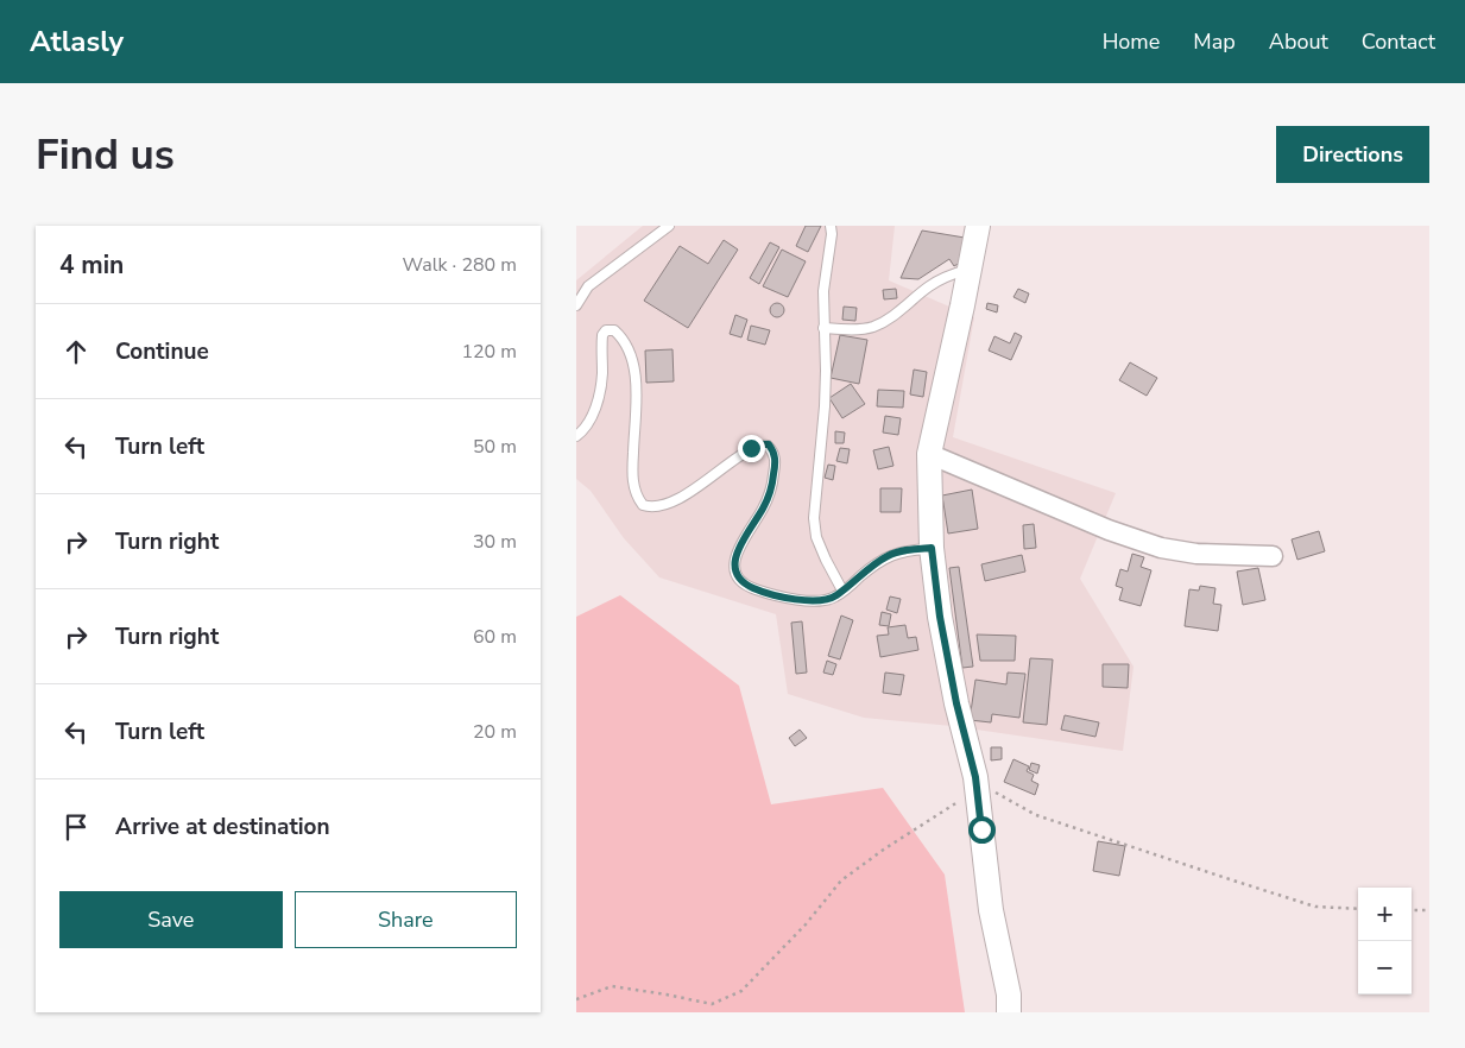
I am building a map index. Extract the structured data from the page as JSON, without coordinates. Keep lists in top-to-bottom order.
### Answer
{
  "page": {
    "header": "Atlasly",
    "nav": [
      "Home",
      "Map",
      "About",
      "Contact"
    ],
    "buttons": [
      "Directions",
      ["Save", "Share"]
    ],
    "title": "Find us",
    "heading": ["4 min", "Walk · 280 m"],
    "list": [
      ["Continue", "120 m"],
      ["Turn left", "50 m"],
      ["Turn right", "30 m"],
      ["Turn right", "60 m"],
      ["Turn left", "20 m"],
      "Arrive at destination"
    ],
    "map_buttons": ["+", "−"]
  }
}
